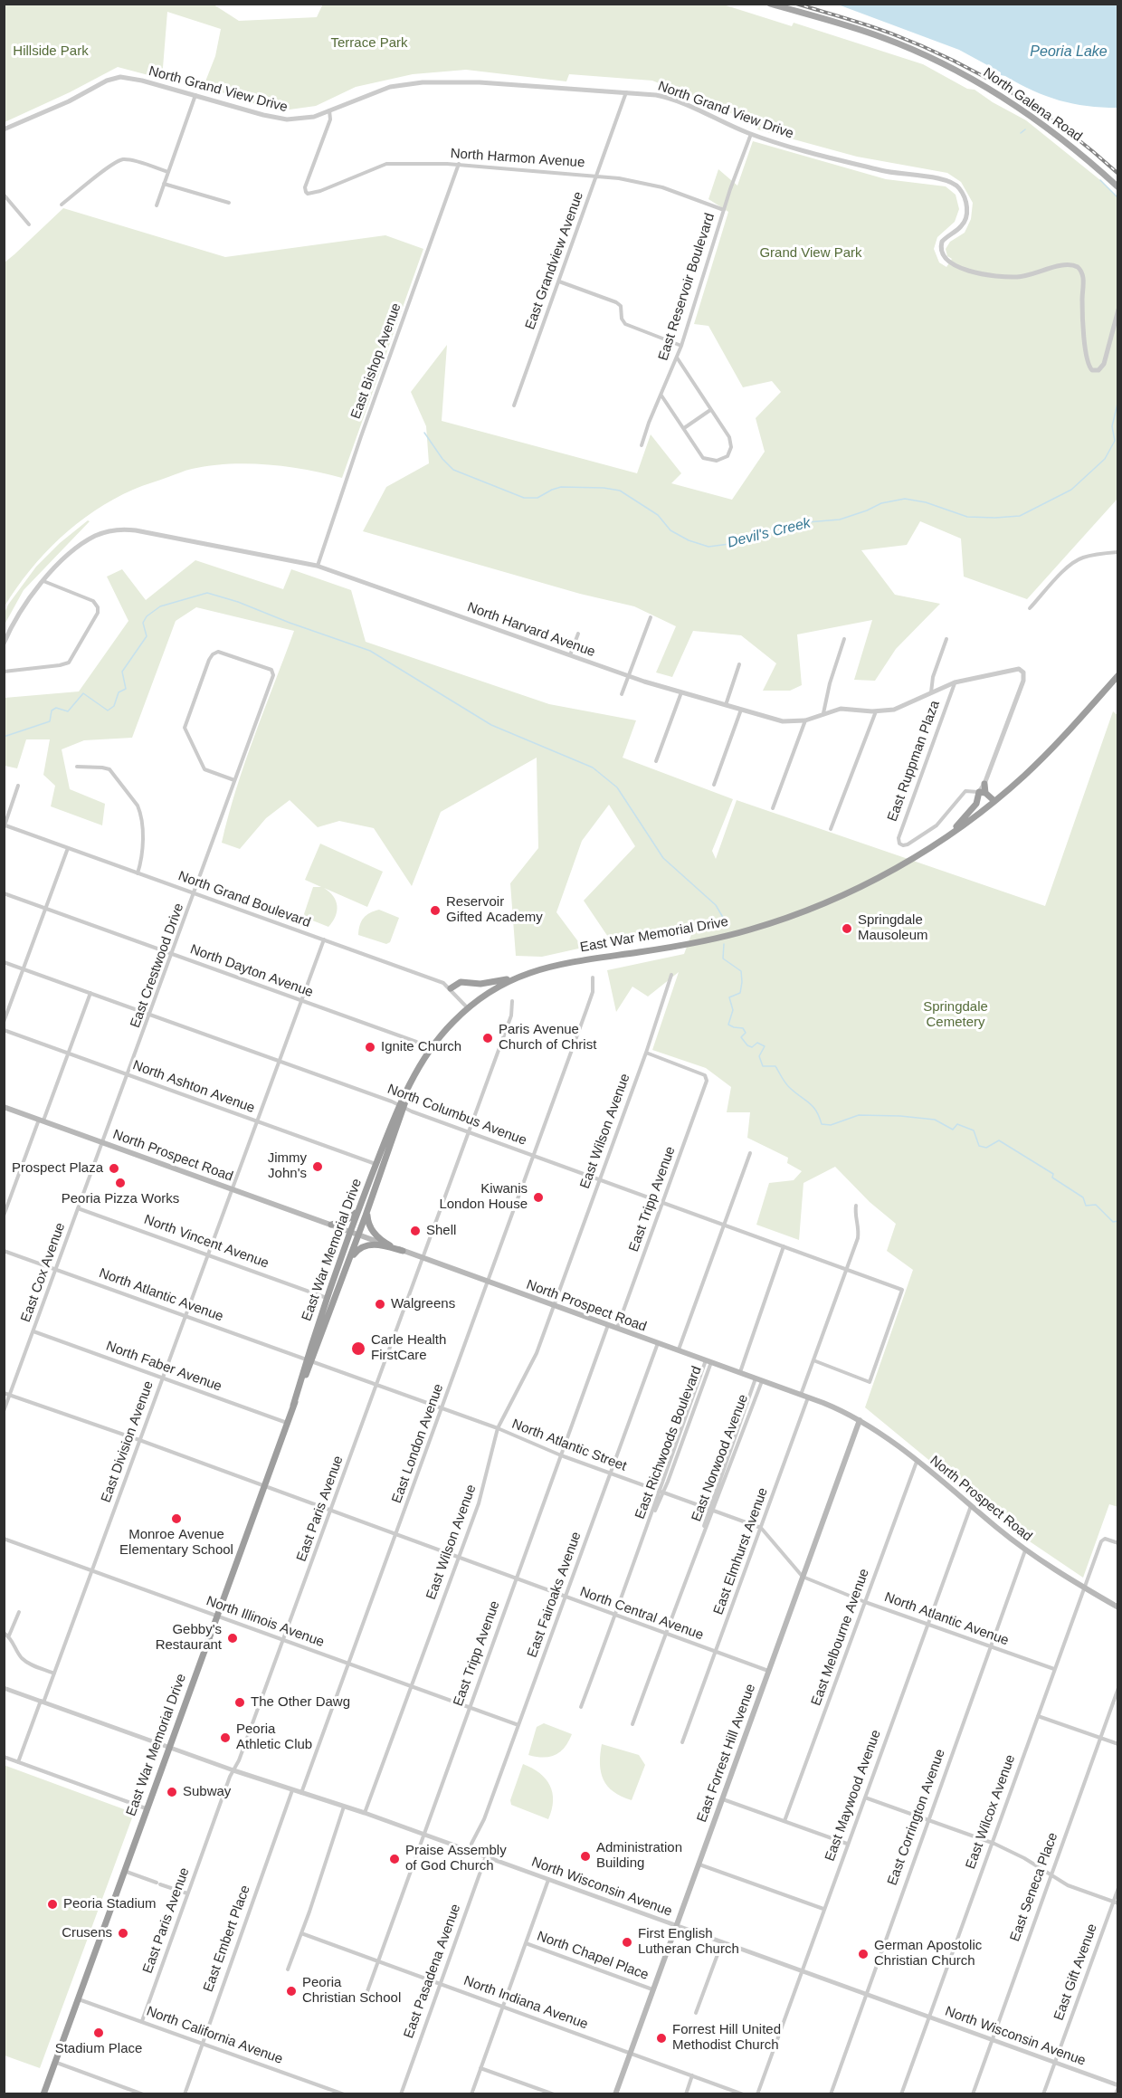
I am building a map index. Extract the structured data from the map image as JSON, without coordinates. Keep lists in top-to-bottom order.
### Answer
{
  "streets": {
    "highway": ["East War Memorial Drive"],
    "main road": ["North Galena Road", "North Prospect Road", "East Forrest Hill Avenue"],
    "street": [
      "North Grand View Drive",
      "North Harmon Avenue",
      "East Grandview Avenue",
      "East Reservoir Boulevard",
      "East Bishop Avenue",
      "North Harvard Avenue",
      "East Ruppman Plaza",
      "North Grand Boulevard",
      "East Crestwood Drive",
      "North Dayton Avenue",
      "North Ashton Avenue",
      "North Columbus Avenue",
      "East Wilson Avenue",
      "East Tripp Avenue",
      "North Vincent Avenue",
      "East Cox Avenue",
      "North Atlantic Avenue",
      "North Faber Avenue",
      "East Division Avenue",
      "East Richwoods Boulevard",
      "East London Avenue",
      "North Atlantic Street",
      "East Norwood Avenue",
      "East Paris Avenue",
      "East Elmhurst Avenue",
      "East Fairoaks Avenue",
      "North Central Avenue",
      "North Illinois Avenue",
      "East Melbourne Avenue",
      "East Maywood Avenue",
      "East Wilcox Avenue",
      "East Corrington Avenue",
      "North Wisconsin Avenue",
      "East Seneca Place",
      "East Embert Place",
      "North Chapel Place",
      "East Pasadena Avenue",
      "East Gift Avenue",
      "North Indiana Avenue",
      "North California Avenue"
    ]
  },
  "crossings": [
    ["North Grand View Drive", "North Harmon Avenue"],
    ["North Grand View Drive", "East Grandview Avenue"],
    ["North Grand View Drive", "East Reservoir Boulevard"],
    ["North Harmon Avenue", "East Grandview Avenue"],
    ["North Harmon Avenue", "East Reservoir Boulevard"],
    ["North Harmon Avenue", "East Bishop Avenue"],
    ["East Bishop Avenue", "North Harvard Avenue"],
    ["North Harvard Avenue", "East Ruppman Plaza"],
    ["North Grand Boulevard", "East War Memorial Drive"],
    ["North Grand Boulevard", "East Crestwood Drive"],
    ["North Grand Boulevard", "East Division Avenue"],
    ["East War Memorial Drive", "North Dayton Avenue"],
    ["East War Memorial Drive", "North Ashton Avenue"],
    ["East War Memorial Drive", "North Columbus Avenue"],
    ["East War Memorial Drive", "North Prospect Road"],
    ["East War Memorial Drive", "North Vincent Avenue"],
    ["East War Memorial Drive", "North Atlantic Avenue"],
    ["East War Memorial Drive", "North Faber Avenue"],
    ["East War Memorial Drive", "North Atlantic Street"],
    ["East War Memorial Drive", "North Central Avenue"],
    ["East War Memorial Drive", "North Illinois Avenue"],
    ["East War Memorial Drive", "North Wisconsin Avenue"],
    ["East War Memorial Drive", "North California Avenue"],
    ["East Crestwood Drive", "North Dayton Avenue"],
    ["East Crestwood Drive", "North Ashton Avenue"],
    ["East Crestwood Drive", "North Columbus Avenue"],
    ["East Crestwood Drive", "North Prospect Road"],
    ["East Crestwood Drive", "East Cox Avenue"],
    ["North Dayton Avenue", "East Division Avenue"],
    ["North Ashton Avenue", "East Division Avenue"],
    ["North Columbus Avenue", "East Wilson Avenue"],
    ["North Columbus Avenue", "East Tripp Avenue"],
    ["North Columbus Avenue", "East Division Avenue"],
    ["North Columbus Avenue", "East London Avenue"],
    ["North Columbus Avenue", "East Paris Avenue"],
    ["East Wilson Avenue", "North Prospect Road"],
    ["East Wilson Avenue", "East Tripp Avenue"],
    ["East Wilson Avenue", "North Atlantic Street"],
    ["East Wilson Avenue", "North Central Avenue"],
    ["East Wilson Avenue", "North Illinois Avenue"],
    ["East Wilson Avenue", "North Wisconsin Avenue"],
    ["North Prospect Road", "East Tripp Avenue"],
    ["North Prospect Road", "East Cox Avenue"],
    ["North Prospect Road", "East Division Avenue"],
    ["North Prospect Road", "East Richwoods Boulevard"],
    ["North Prospect Road", "East London Avenue"],
    ["North Prospect Road", "East Norwood Avenue"],
    ["North Prospect Road", "East Paris Avenue"],
    ["North Prospect Road", "East Elmhurst Avenue"],
    ["North Prospect Road", "East Fairoaks Avenue"],
    ["North Prospect Road", "East Melbourne Avenue"],
    ["North Prospect Road", "East Forrest Hill Avenue"],
    ["North Prospect Road", "East Maywood Avenue"],
    ["North Prospect Road", "East Wilcox Avenue"],
    ["North Prospect Road", "East Corrington Avenue"],
    ["East Tripp Avenue", "North Atlantic Street"],
    ["East Tripp Avenue", "North Central Avenue"],
    ["East Tripp Avenue", "North Illinois Avenue"],
    ["East Tripp Avenue", "North Wisconsin Avenue"],
    ["East Tripp Avenue", "North Indiana Avenue"],
    ["North Vincent Avenue", "East Cox Avenue"],
    ["North Vincent Avenue", "East Division Avenue"],
    ["East Cox Avenue", "North Atlantic Avenue"],
    ["East Cox Avenue", "North Faber Avenue"],
    ["East Cox Avenue", "North Central Avenue"],
    ["North Atlantic Avenue", "East Division Avenue"],
    ["North Atlantic Avenue", "North Atlantic Street"],
    ["North Atlantic Avenue", "East Melbourne Avenue"],
    ["North Atlantic Avenue", "East Forrest Hill Avenue"],
    ["North Atlantic Avenue", "East Maywood Avenue"],
    ["North Atlantic Avenue", "East Wilcox Avenue"],
    ["North Atlantic Avenue", "East Corrington Avenue"],
    ["North Faber Avenue", "East Division Avenue"],
    ["East Division Avenue", "North Central Avenue"],
    ["East Division Avenue", "North Illinois Avenue"],
    ["East Division Avenue", "North Wisconsin Avenue"],
    ["East Richwoods Boulevard", "North Atlantic Street"],
    ["East Richwoods Boulevard", "North Central Avenue"],
    ["East London Avenue", "North Atlantic Street"],
    ["East London Avenue", "North Central Avenue"],
    ["East London Avenue", "North Illinois Avenue"],
    ["East London Avenue", "North Wisconsin Avenue"],
    ["North Atlantic Street", "East Norwood Avenue"],
    ["North Atlantic Street", "East Paris Avenue"],
    ["North Atlantic Street", "East Elmhurst Avenue"],
    ["North Atlantic Street", "East Fairoaks Avenue"],
    ["North Atlantic Street", "East Forrest Hill Avenue"],
    ["East Norwood Avenue", "North Central Avenue"],
    ["East Paris Avenue", "North Central Avenue"],
    ["East Paris Avenue", "North Illinois Avenue"],
    ["East Paris Avenue", "North Wisconsin Avenue"],
    ["East Paris Avenue", "North California Avenue"],
    ["East Elmhurst Avenue", "North Central Avenue"],
    ["East Fairoaks Avenue", "North Central Avenue"],
    ["East Fairoaks Avenue", "North Illinois Avenue"],
    ["East Fairoaks Avenue", "North Wisconsin Avenue"],
    ["North Central Avenue", "East Forrest Hill Avenue"],
    ["East Forrest Hill Avenue", "North Wisconsin Avenue"],
    ["East Forrest Hill Avenue", "North Chapel Place"],
    ["East Forrest Hill Avenue", "North Indiana Avenue"],
    ["East Maywood Avenue", "North Wisconsin Avenue"],
    ["East Wilcox Avenue", "North Wisconsin Avenue"],
    ["East Corrington Avenue", "North Wisconsin Avenue"],
    ["North Wisconsin Avenue", "East Seneca Place"],
    ["North Wisconsin Avenue", "East Embert Place"],
    ["North Wisconsin Avenue", "East Pasadena Avenue"],
    ["North Wisconsin Avenue", "East Gift Avenue"],
    ["East Embert Place", "North California Avenue"],
    ["East Pasadena Avenue", "North Indiana Avenue"]
  ],
  "water": ["Peoria Lake", "Devil's Creek"],
  "parks": [
    "Terrace Park",
    "Hillside Park",
    "Grand View Park",
    "Springdale Cemetery"
  ],
  "places": [
    "Reservoir Gifted Academy",
    "Springdale Mausoleum",
    "Paris Avenue Church of Christ",
    "Ignite Church",
    "Jimmy John's",
    "Prospect Plaza",
    "Peoria Pizza Works",
    "Kiwanis London House",
    "Shell",
    "Walgreens",
    "Carle Health FirstCare",
    "Monroe Avenue Elementary School",
    "Gebby's Restaurant",
    "The Other Dawg",
    "Peoria Athletic Club",
    "Subway",
    "Administration Building",
    "Praise Assembly of God Church",
    "Peoria Stadium",
    "Crusens",
    "First English Lutheran Church",
    "German Apostolic Christian Church",
    "Peoria Christian School",
    "Stadium Place",
    "Forrest Hill United Methodist Church"
  ]
}
